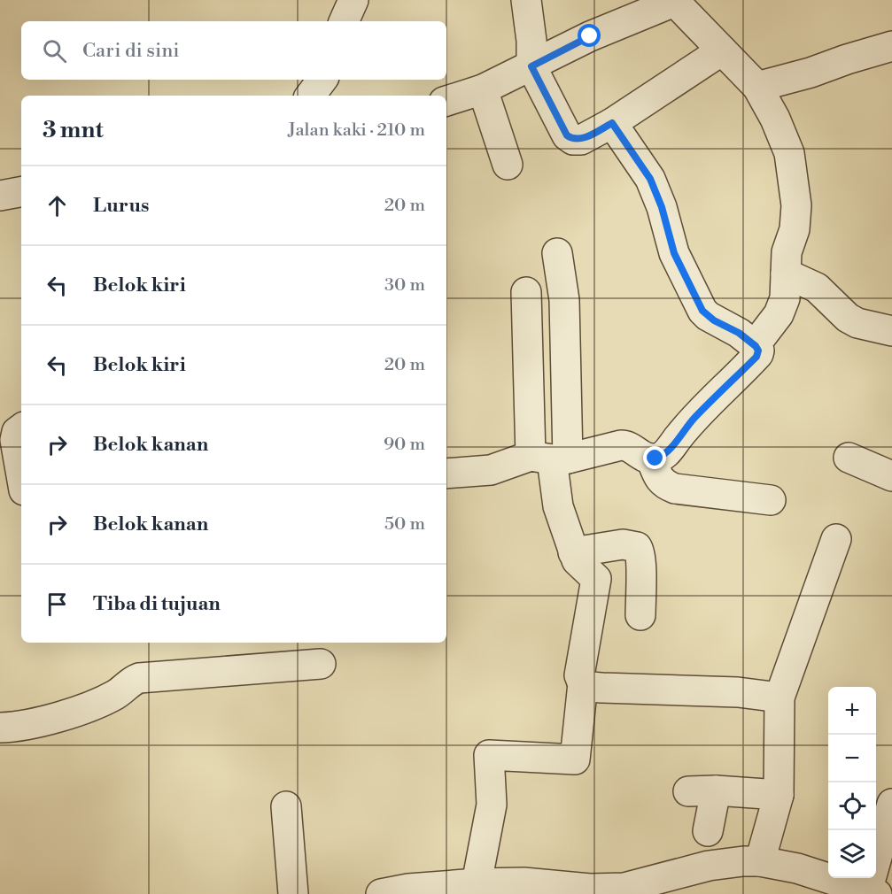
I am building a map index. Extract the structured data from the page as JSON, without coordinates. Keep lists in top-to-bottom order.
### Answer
{
  "page": {
    "search": "Cari di sini",
    "heading": ["3 mnt", "Jalan kaki · 210 m"],
    "list": [
      ["Lurus", "20 m"],
      ["Belok kiri", "30 m"],
      ["Belok kiri", "20 m"],
      ["Belok kanan", "90 m"],
      ["Belok kanan", "50 m"],
      "Tiba di tujuan"
    ],
    "map_buttons": ["+", "−"]
  }
}
